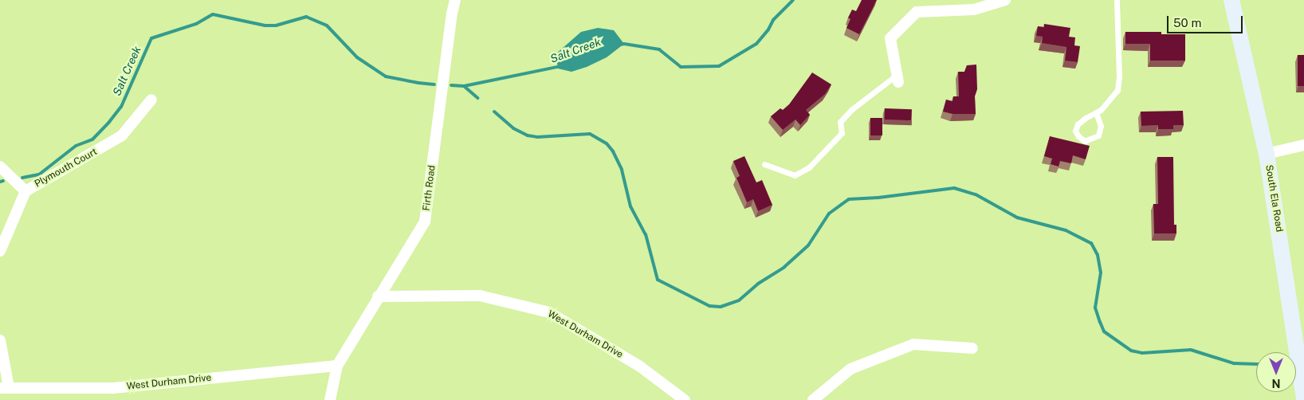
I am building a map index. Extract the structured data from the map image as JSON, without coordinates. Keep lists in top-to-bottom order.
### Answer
{
  "streets": {
    "main road": ["South Ela Road"],
    "street": ["Plymouth Court", "Firth Road", "West Durham Drive"]
  },
  "crossings": [
    ["Firth Road", "West Durham Drive"]
  ],
  "water": ["Salt Creek"],
  "scale_bar": "50 m",
  "north": "bottom"
}
